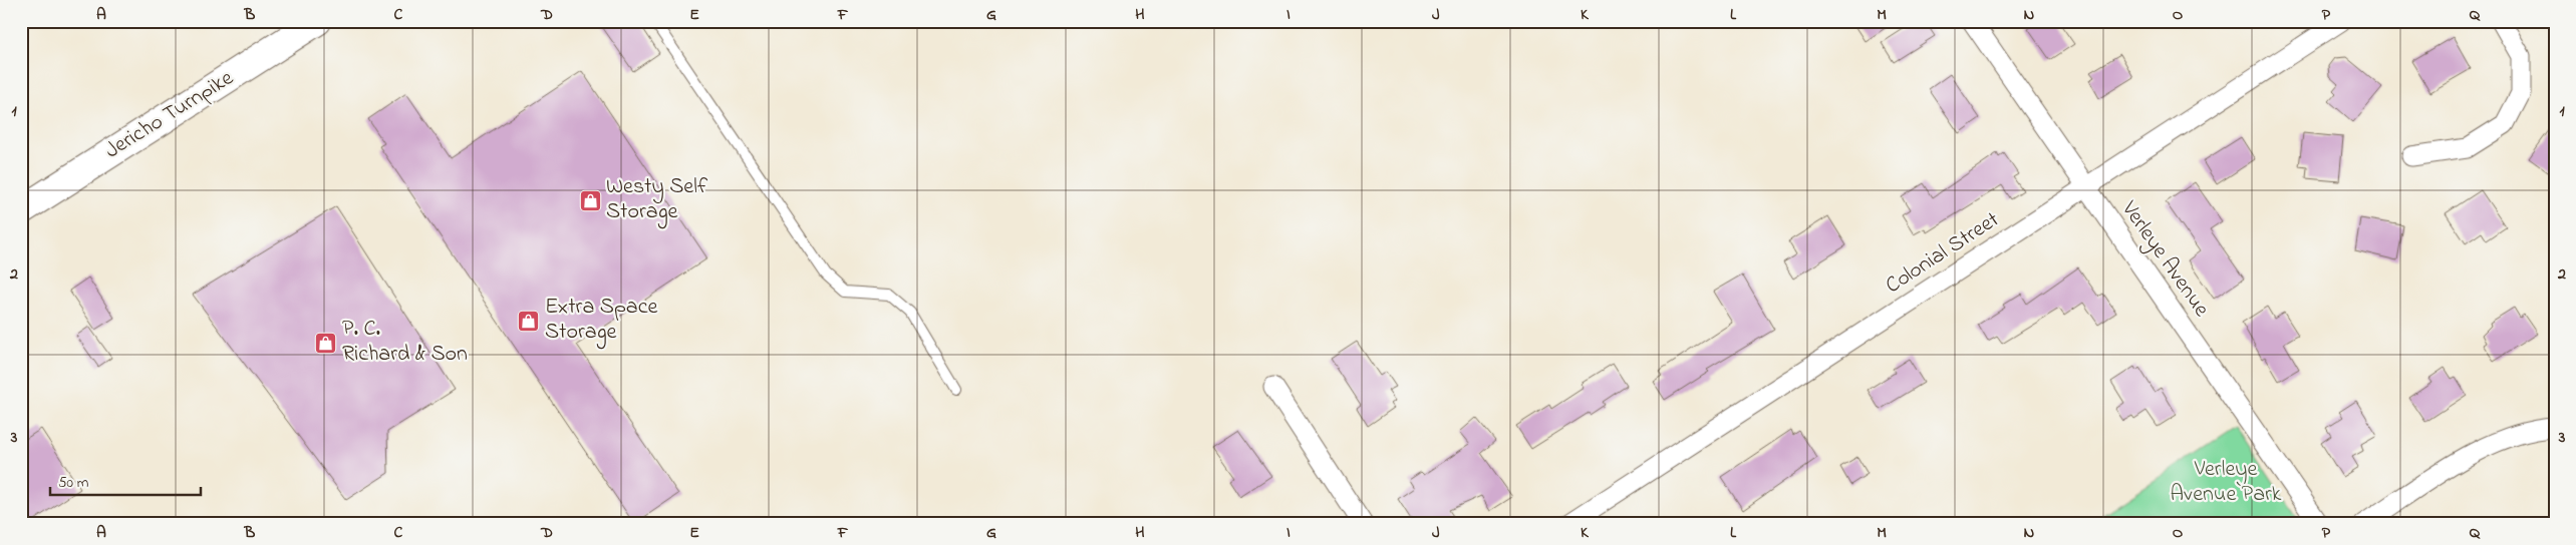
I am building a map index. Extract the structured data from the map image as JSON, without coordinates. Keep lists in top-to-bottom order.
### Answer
{
  "streets": {
    "main road": ["Jericho Turnpike"],
    "street": ["Colonial Street", "Verleye Avenue"]
  },
  "crossings": [
    ["Colonial Street", "Verleye Avenue"]
  ],
  "parks": ["Verleye Avenue Park"],
  "places": {
    "shop": ["Westy Self Storage", "Extra Space Storage", "P. C. Richard & Son"]
  },
  "scale_bar": "50 m",
  "grid": {
    "columns": [
      "A",
      "B",
      "C",
      "D",
      "E",
      "F",
      "G",
      "H",
      "I",
      "J",
      "K",
      "L",
      "M",
      "N",
      "O",
      "P",
      "Q"
    ],
    "rows": ["1", "2", "3"]
  }
}
